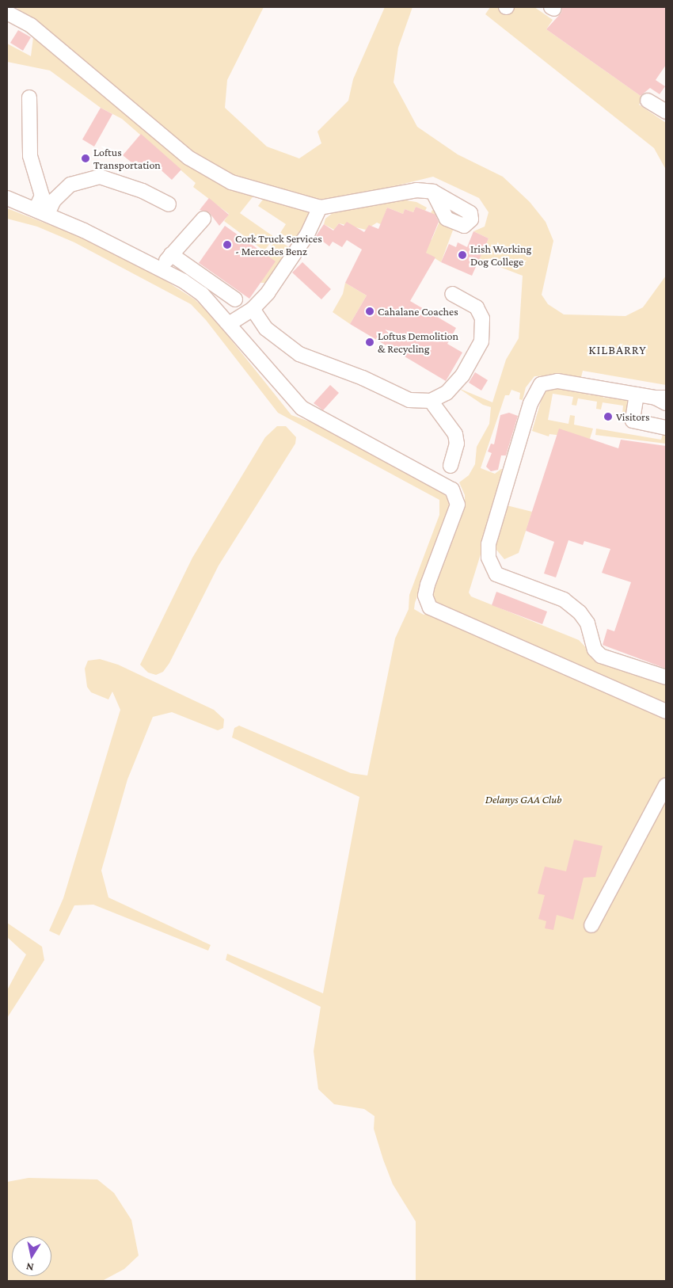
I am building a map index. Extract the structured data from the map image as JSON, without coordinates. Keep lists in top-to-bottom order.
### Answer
{
  "districts": ["KILBARRY"],
  "parks": ["Delanys GAA Club"],
  "places": [
    "Loftus Transportation",
    "Cork Truck Services - Mercedes Benz",
    "Irish Working Dog College",
    "Cahalane Coaches",
    "Loftus Demolition & Recycling",
    "Visitors"
  ],
  "north": "bottom"
}
